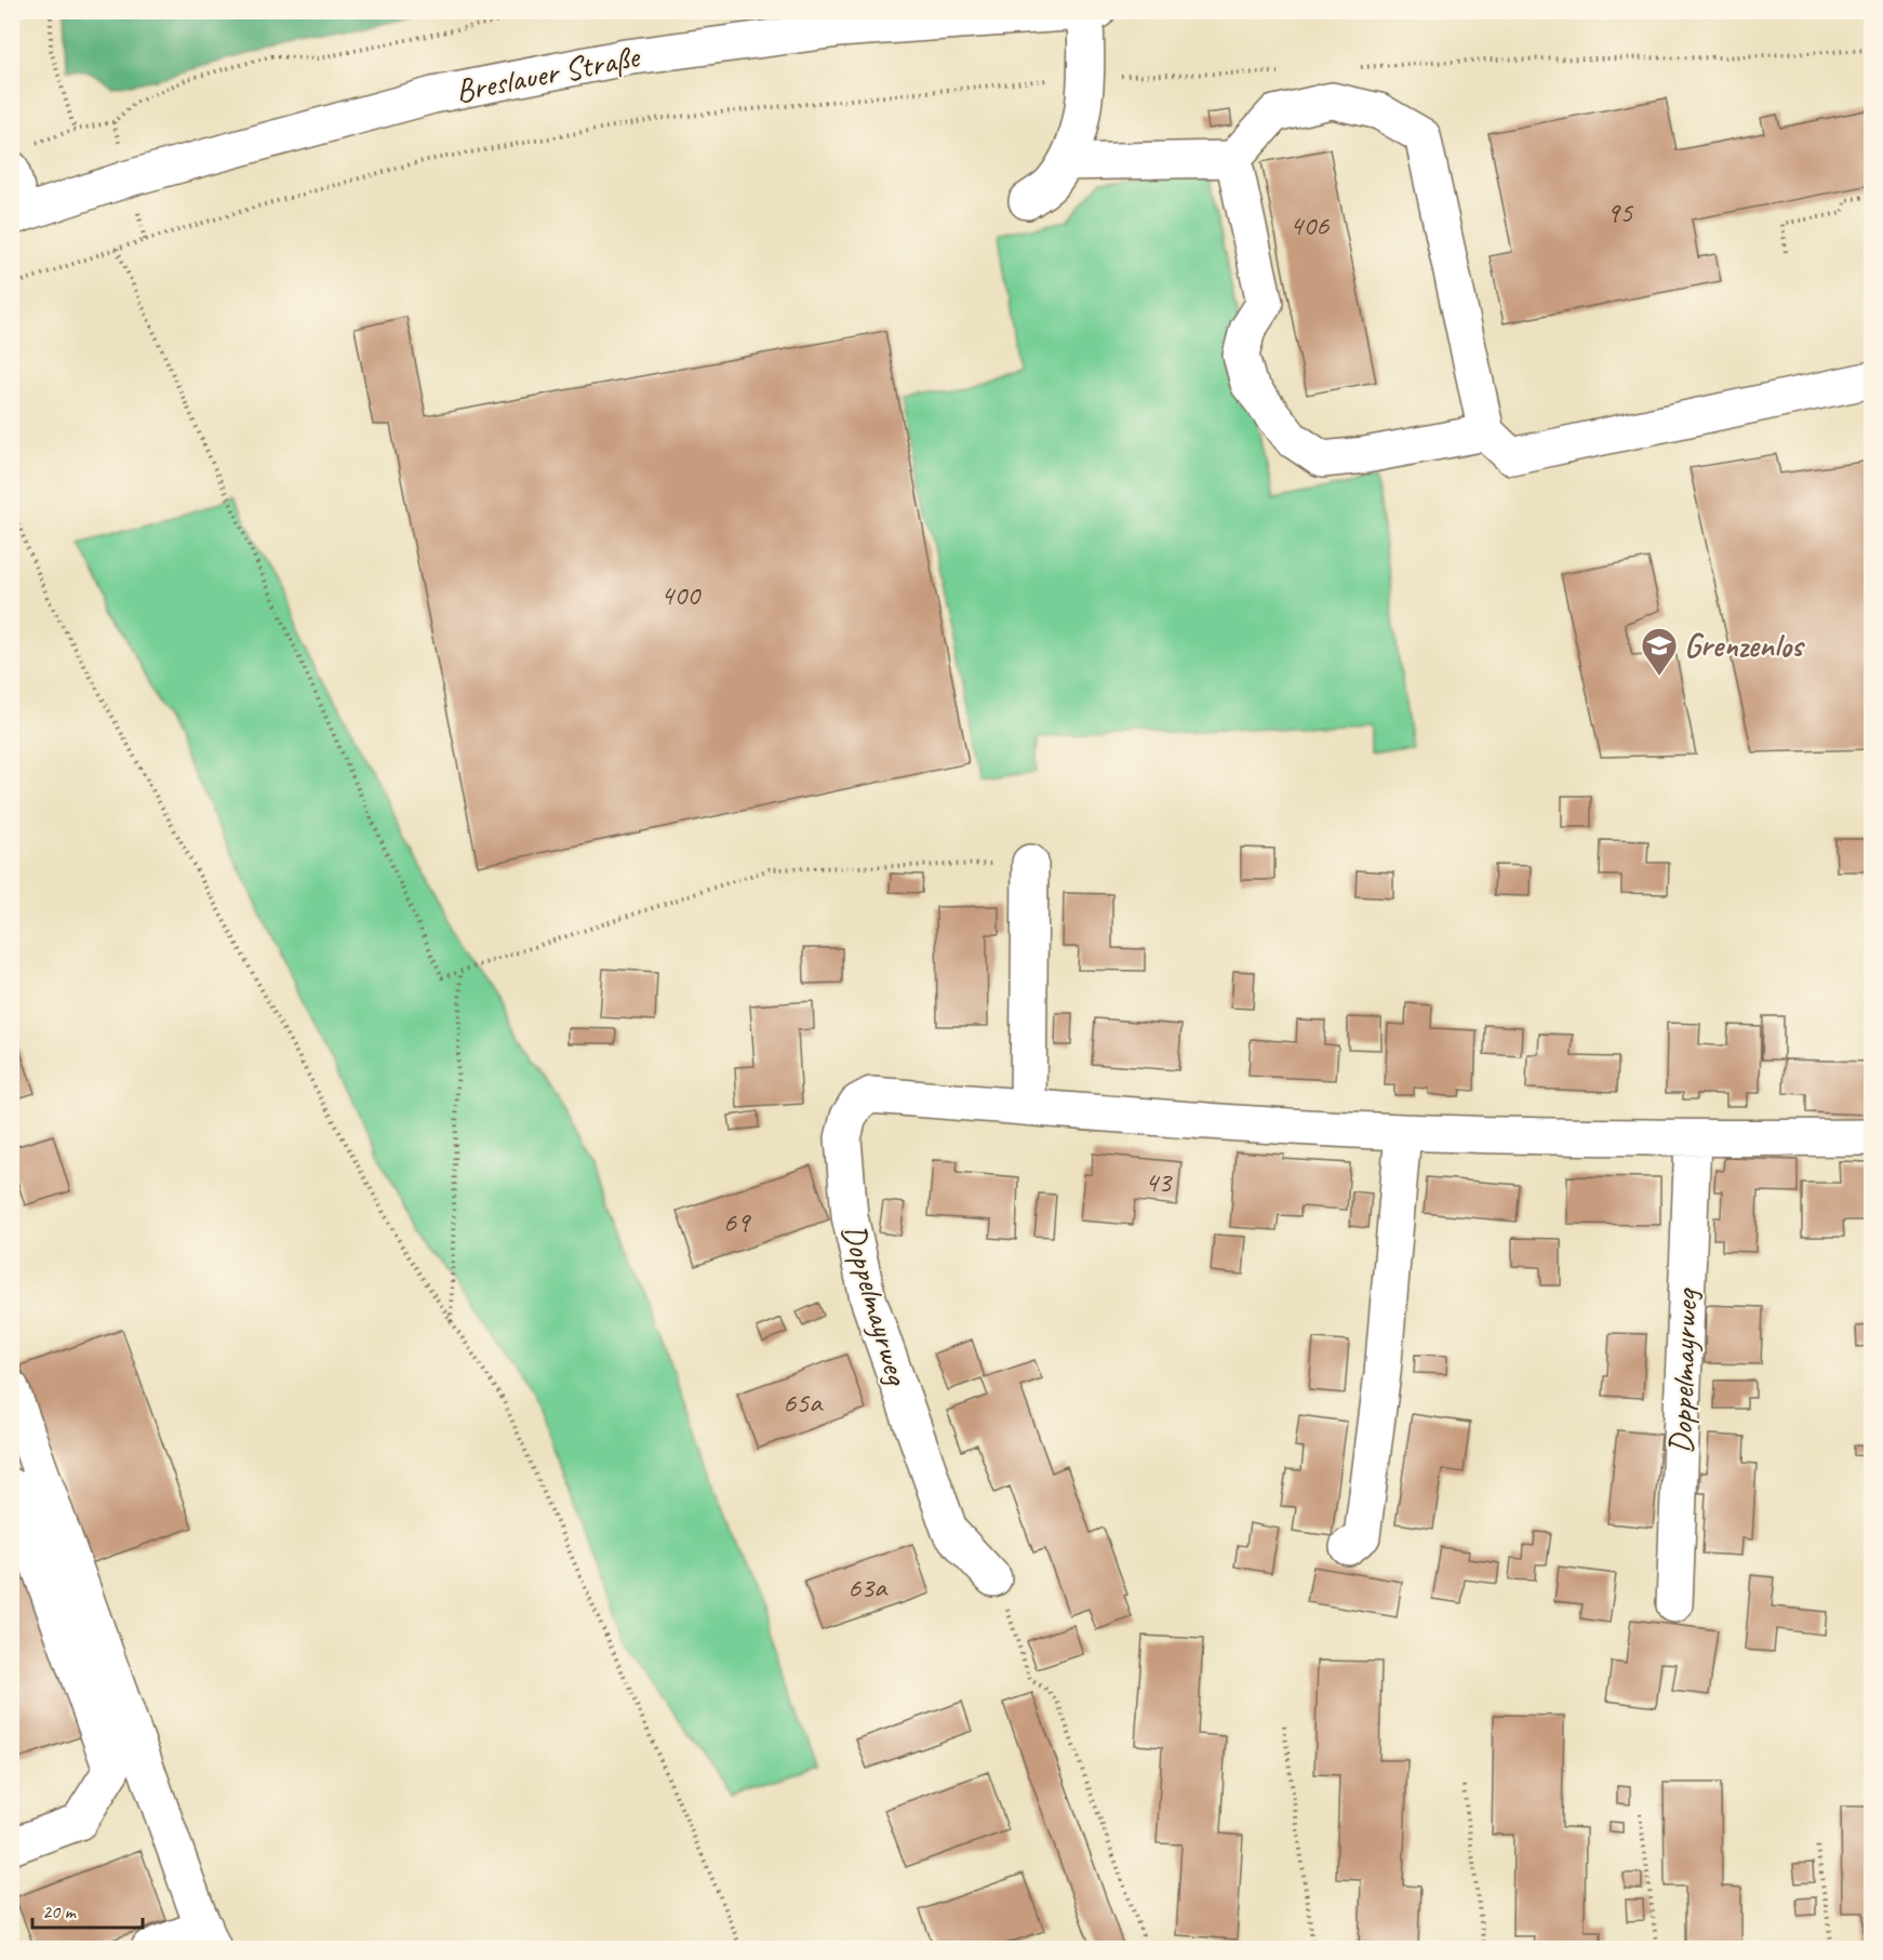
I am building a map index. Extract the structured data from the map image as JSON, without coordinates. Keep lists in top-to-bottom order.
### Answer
{
  "streets": {
    "street": ["Breslauer Straße", "Doppelmayrweg"]
  },
  "places": {
    "school or university": ["Grenzenlos"]
  },
  "house_numbers": [
    "95",
    "406",
    "400",
    "43",
    "69",
    "65a",
    "63a"
  ],
  "scale_bar": "20 m"
}
